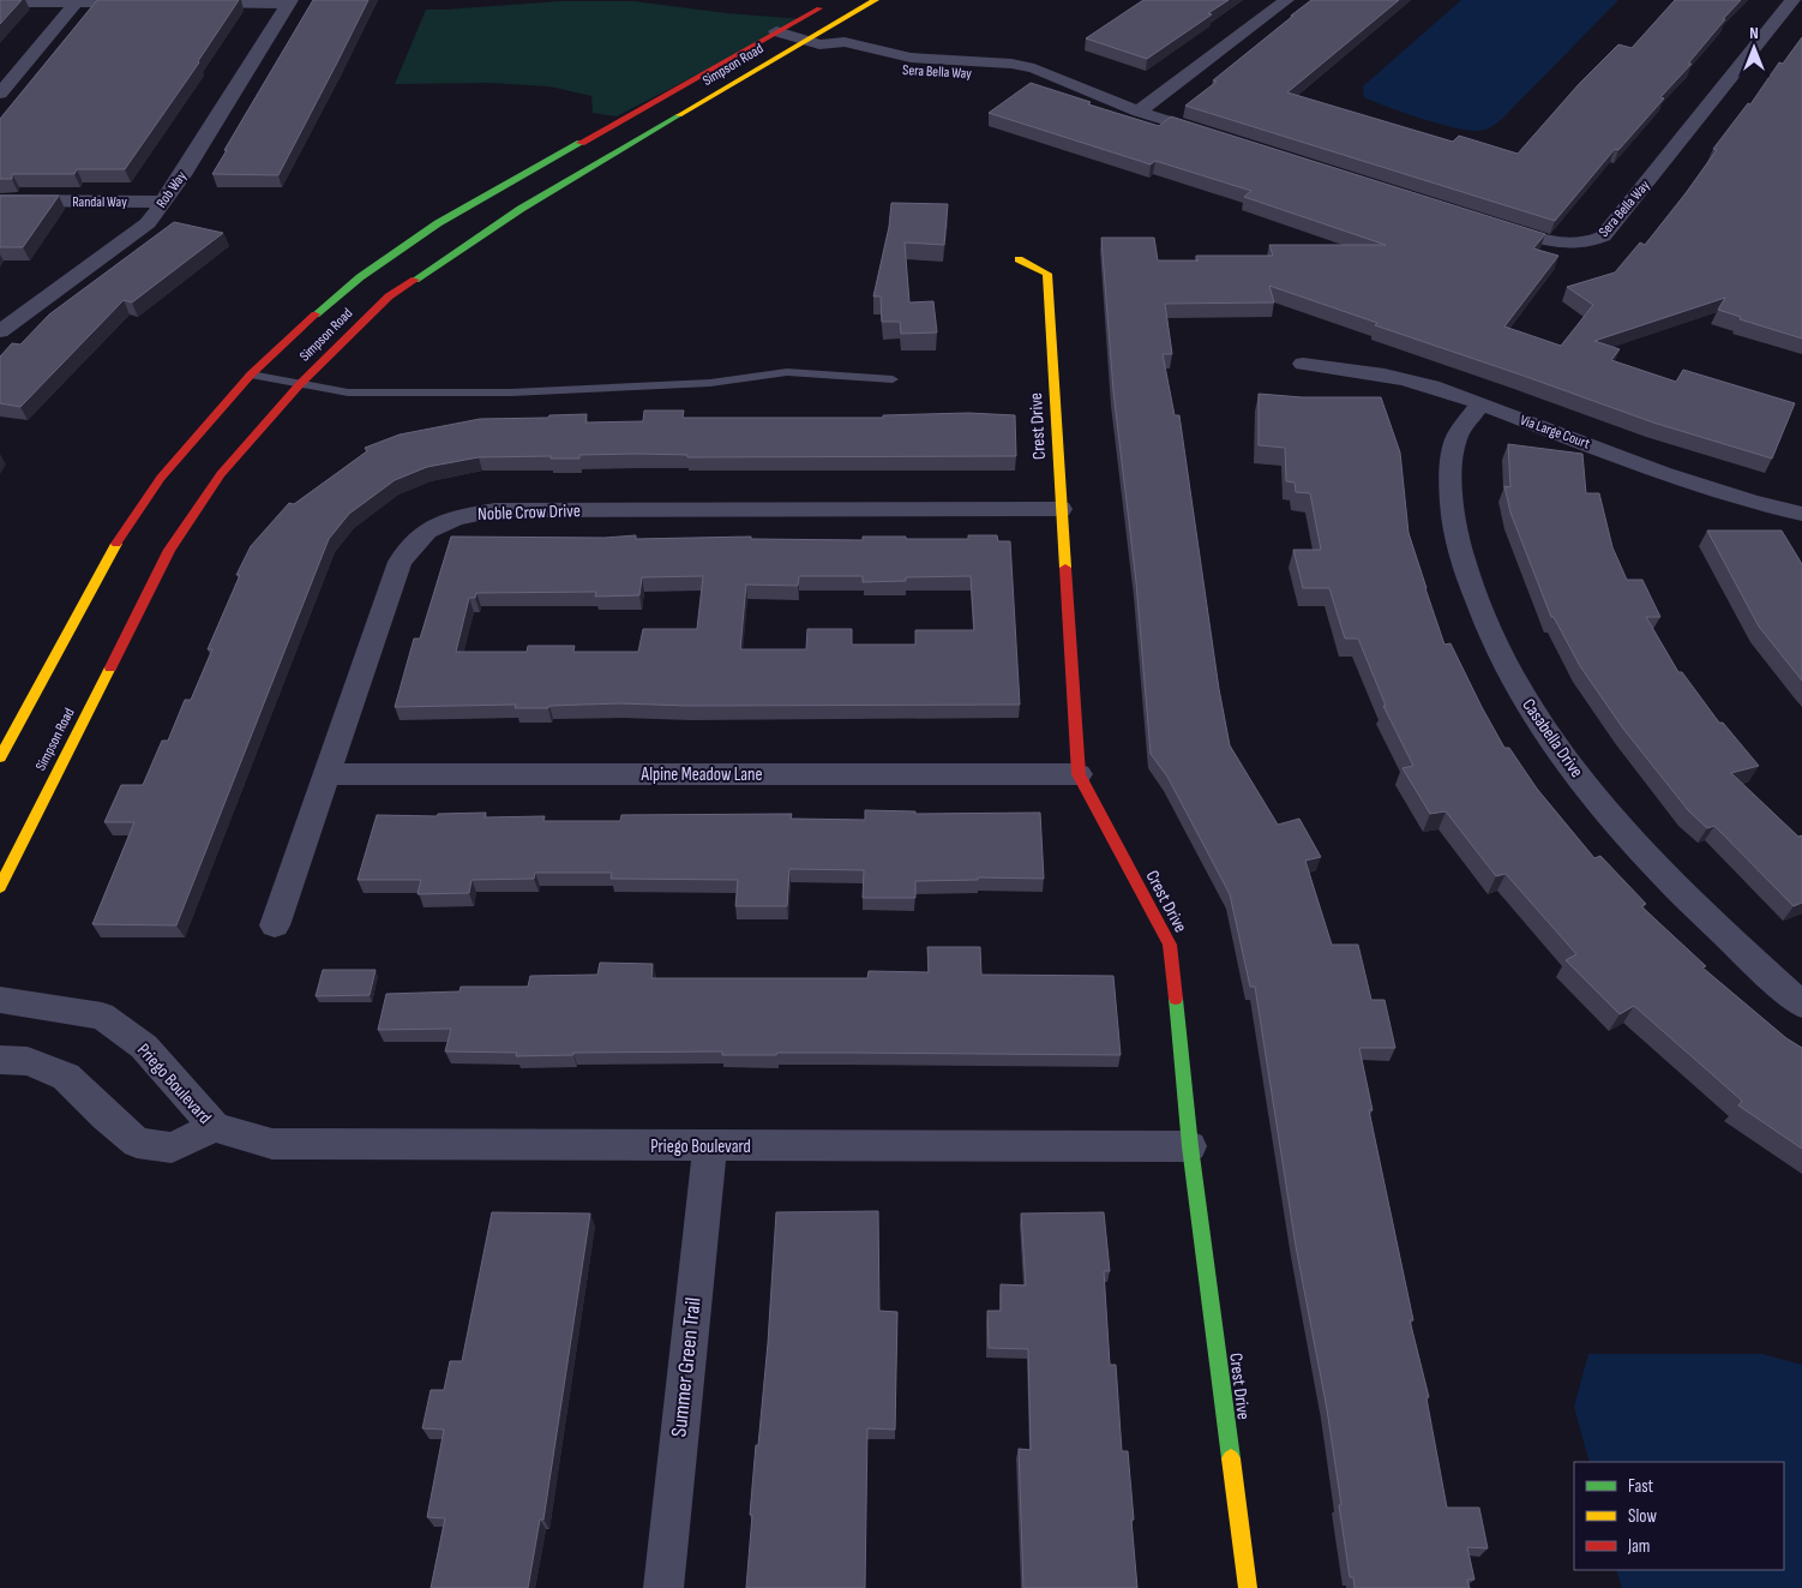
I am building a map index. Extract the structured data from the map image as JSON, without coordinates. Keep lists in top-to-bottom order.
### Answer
{
  "streets": {
    "main road": ["Simpson Road", "Crest Drive"],
    "street": [
      "Sera Bella Way",
      "Rob Way",
      "Randal Way",
      "Via Large Court",
      "Noble Crow Drive",
      "Casabella Drive",
      "Alpine Meadow Lane",
      "Priego Boulevard",
      "Summer Green Trail"
    ]
  },
  "crossings": [
    ["Simpson Road", "Sera Bella Way"],
    ["Rob Way", "Randal Way"],
    ["Crest Drive", "Noble Crow Drive"],
    ["Crest Drive", "Alpine Meadow Lane"],
    ["Crest Drive", "Priego Boulevard"],
    ["Via Large Court", "Casabella Drive"],
    ["Noble Crow Drive", "Alpine Meadow Lane"],
    ["Priego Boulevard", "Summer Green Trail"]
  ],
  "legend": ["Fast", "Slow", "Jam"],
  "north": "top"
}
